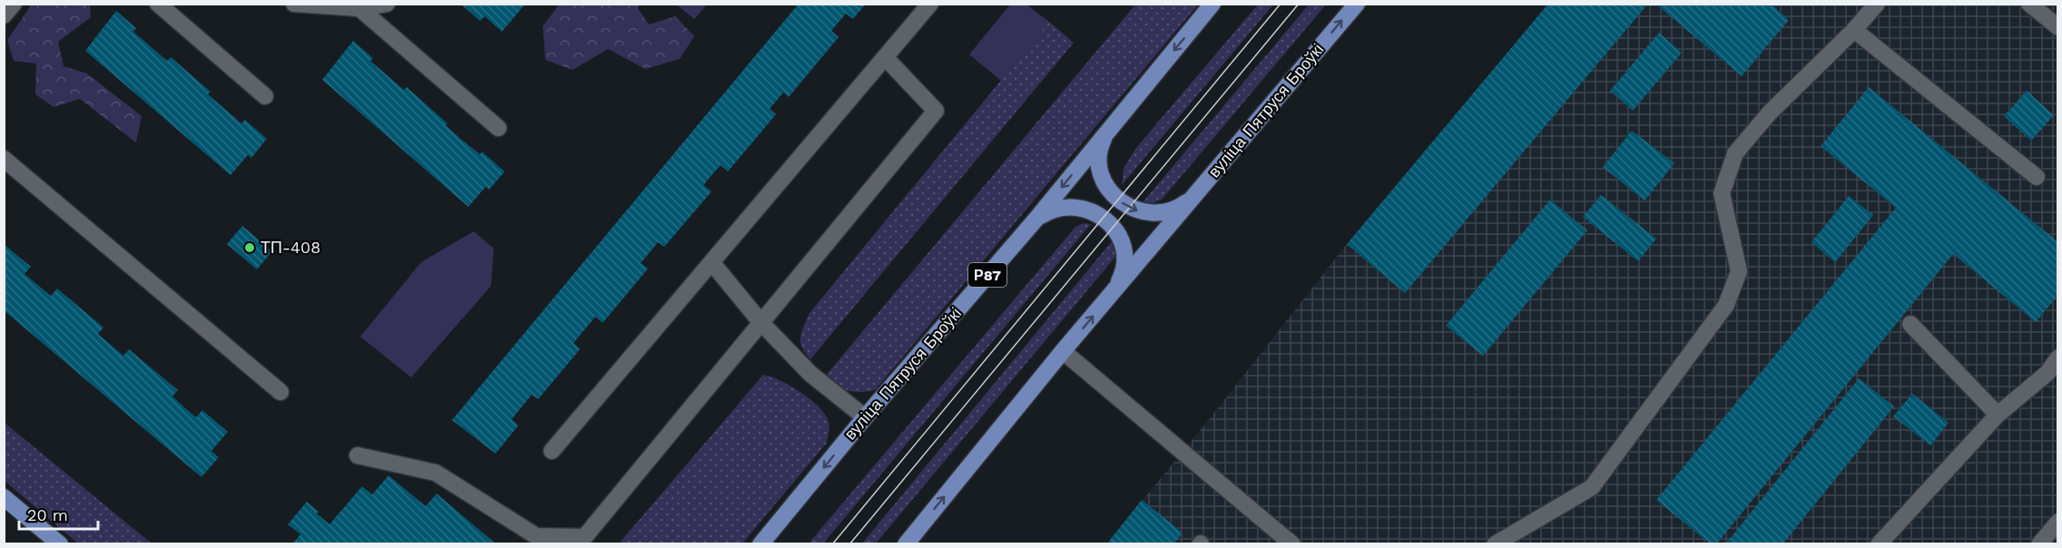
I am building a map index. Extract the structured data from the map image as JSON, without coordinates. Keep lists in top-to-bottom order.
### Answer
{
  "streets": {
    "main road": ["вуліца Пятруся Броўкі", "Р87"]
  },
  "places": ["ТП-408"],
  "scale_bar": "20 m"
}
